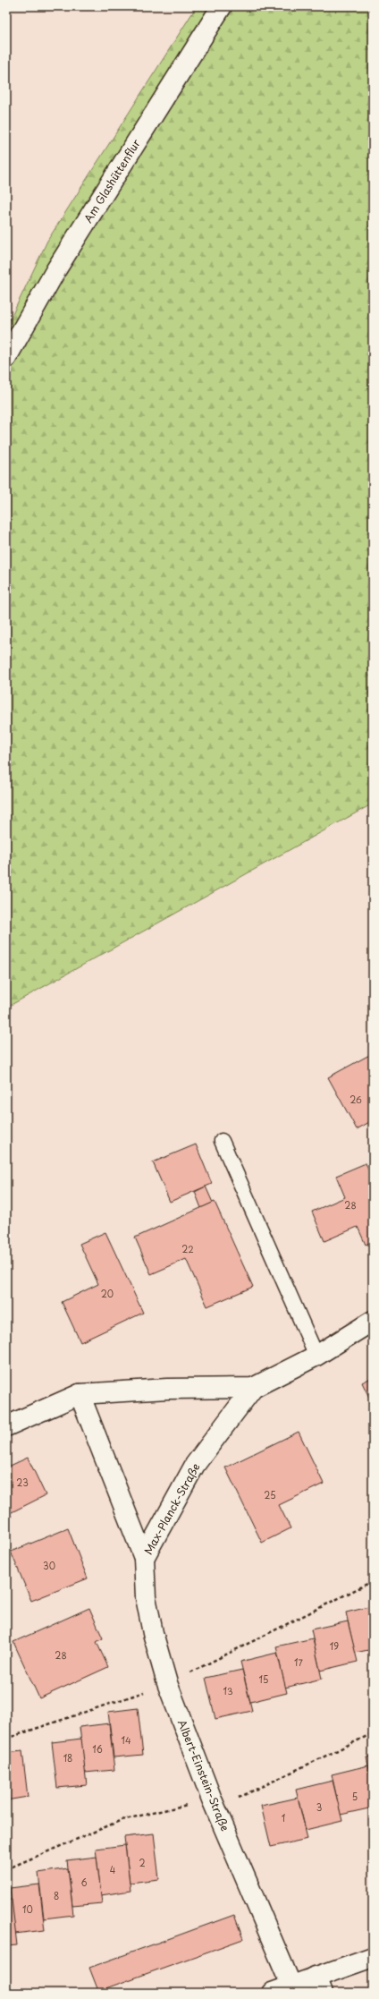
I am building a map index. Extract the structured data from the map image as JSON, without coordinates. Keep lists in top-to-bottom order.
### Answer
{
  "streets": {
    "street": ["Am Glashüttenflur", "Max-Planck-Straße", "Albert-Einstein-Straße"]
  },
  "crossings": [
    ["Max-Planck-Straße", "Albert-Einstein-Straße"]
  ],
  "house_numbers": [
    "26",
    "28",
    "22",
    "20",
    "23",
    "25",
    "30",
    "19",
    "28",
    "17",
    "15",
    "13",
    "14",
    "16",
    "18",
    "5",
    "3",
    "1",
    "2",
    "4",
    "6",
    "8",
    "10"
  ]
}
